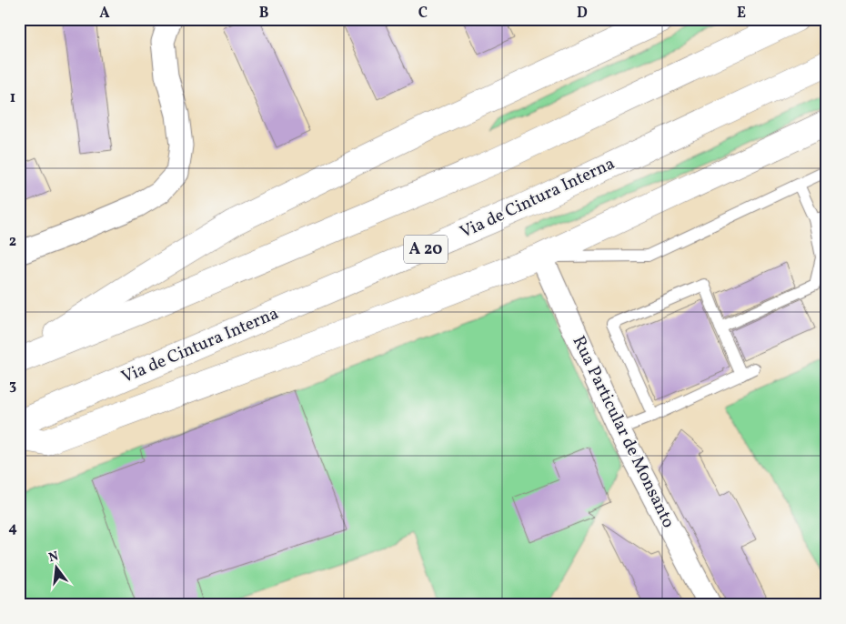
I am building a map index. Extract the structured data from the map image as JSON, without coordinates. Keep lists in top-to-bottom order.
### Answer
{
  "streets": {
    "highway": ["Via de Cintura Interna", "A 20"],
    "street": ["Rua Particular de Monsanto"]
  },
  "north": "top",
  "grid": {
    "columns": [
      "A",
      "B",
      "C",
      "D",
      "E"
    ],
    "rows": [
      "1",
      "2",
      "3",
      "4"
    ]
  }
}
